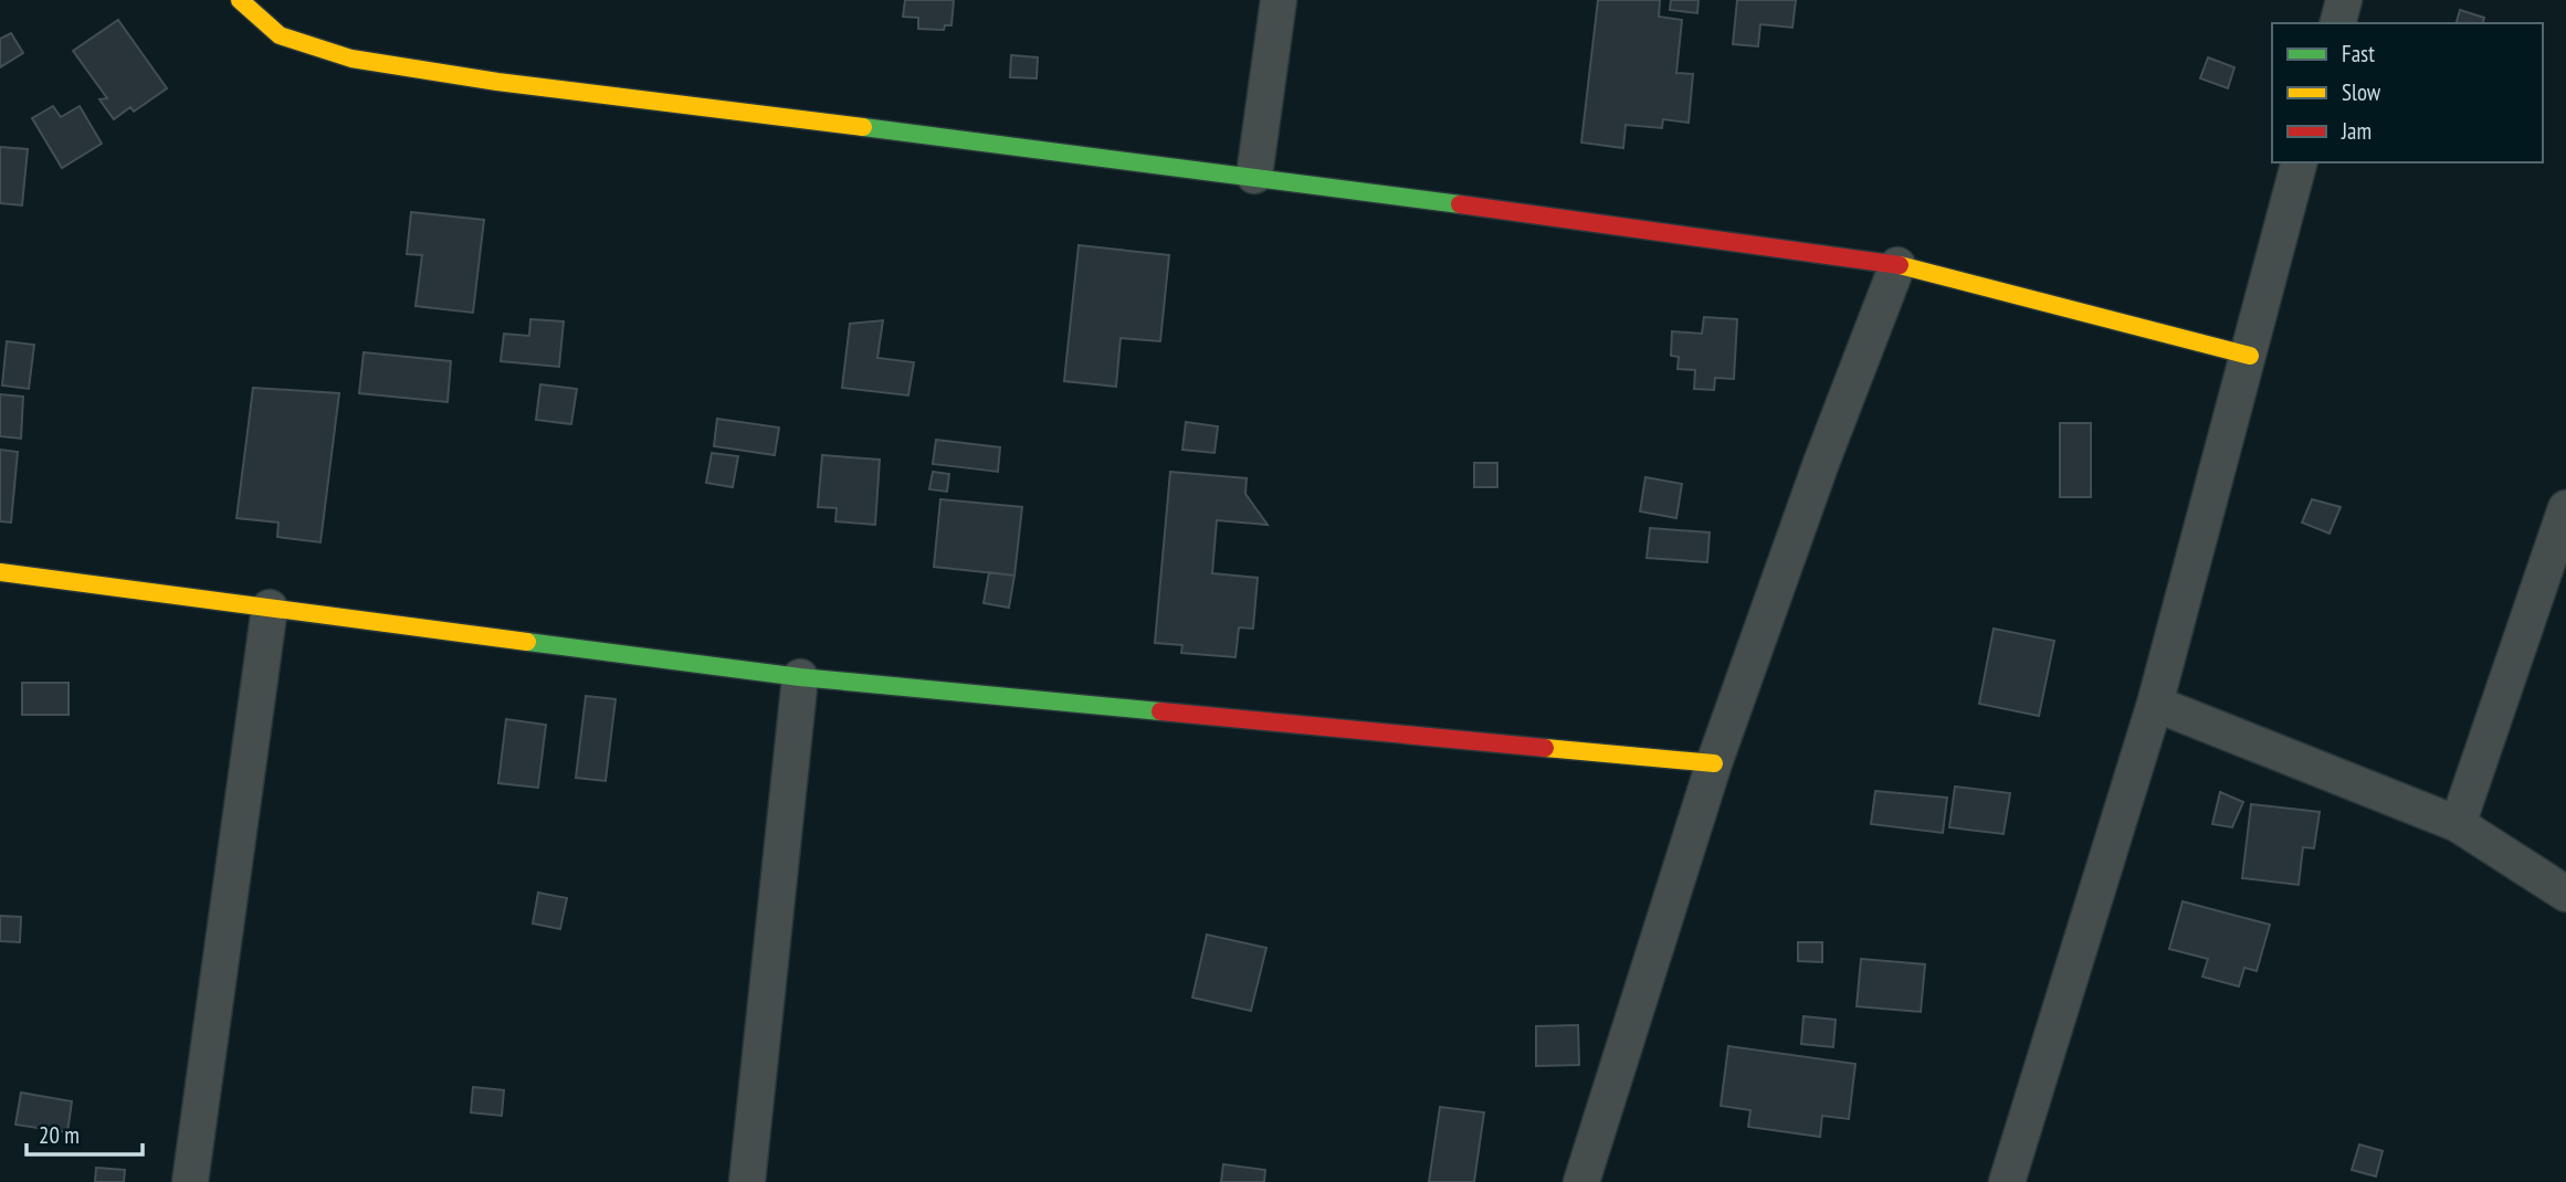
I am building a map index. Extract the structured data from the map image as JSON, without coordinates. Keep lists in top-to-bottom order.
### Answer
{
  "legend": ["Fast", "Slow", "Jam"],
  "scale_bar": "20 m"
}
